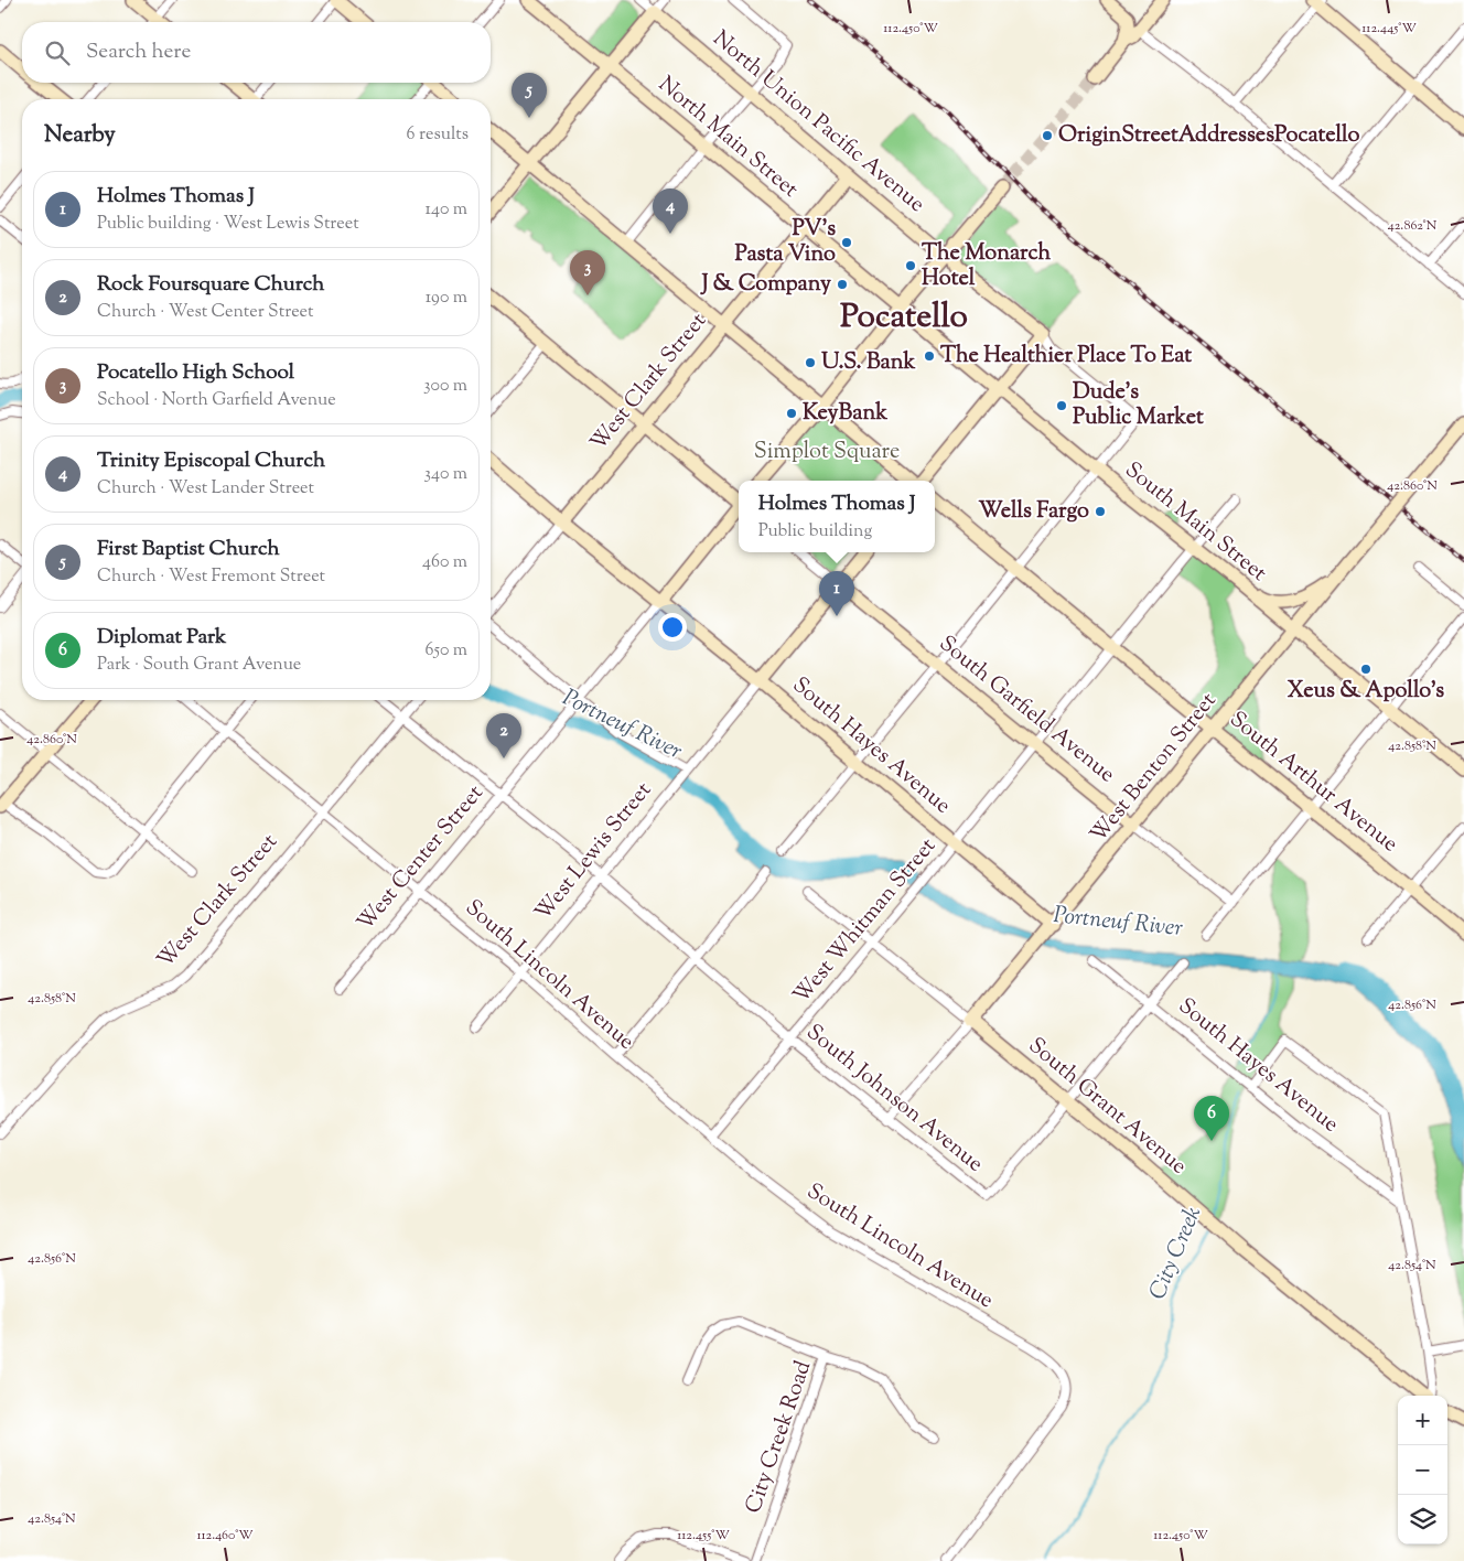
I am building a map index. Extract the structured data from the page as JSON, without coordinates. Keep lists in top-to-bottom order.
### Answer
{
  "streets": {
    "street": [
      "North Union Pacific Avenue",
      "North Main Street",
      "West Clark Street",
      "South Main Street",
      "South Garfield Avenue",
      "South Hayes Avenue",
      "West Benton Street",
      "South Arthur Avenue",
      "West Lewis Street",
      "West Center Street",
      "West Whitman Street",
      "South Lincoln Avenue",
      "South Johnson Avenue",
      "South Grant Avenue",
      "City Creek Road"
    ]
  },
  "crossings": [
    ["North Union Pacific Avenue", "West Clark Street"],
    ["North Main Street", "West Clark Street"],
    ["North Main Street", "South Main Street"],
    ["West Clark Street", "South Hayes Avenue"],
    ["West Clark Street", "South Lincoln Avenue"],
    ["West Clark Street", "South Johnson Avenue"],
    ["South Main Street", "West Benton Street"],
    ["South Main Street", "West Whitman Street"],
    ["South Garfield Avenue", "West Benton Street"],
    ["South Garfield Avenue", "West Lewis Street"],
    ["South Garfield Avenue", "West Whitman Street"],
    ["South Hayes Avenue", "West Benton Street"],
    ["South Hayes Avenue", "West Lewis Street"],
    ["South Hayes Avenue", "West Center Street"],
    ["South Hayes Avenue", "West Whitman Street"],
    ["West Benton Street", "South Arthur Avenue"],
    ["West Benton Street", "South Johnson Avenue"],
    ["West Benton Street", "South Grant Avenue"],
    ["South Arthur Avenue", "West Whitman Street"],
    ["West Lewis Street", "South Lincoln Avenue"],
    ["West Lewis Street", "South Johnson Avenue"],
    ["West Center Street", "South Lincoln Avenue"],
    ["West Center Street", "South Johnson Avenue"],
    ["West Whitman Street", "South Lincoln Avenue"],
    ["West Whitman Street", "South Johnson Avenue"],
    ["West Whitman Street", "South Grant Avenue"],
    ["South Johnson Avenue", "South Grant Avenue"]
  ],
  "districts": ["Pocatello"],
  "water": ["Portneuf River", "City Creek"],
  "parks": ["Simplot Square"],
  "places": [
    "OriginStreetAddressesPocatello",
    "PV's Pasta Vino",
    "The Monarch Hotel",
    "J & Company",
    "The Healthier Place To Eat",
    "U.S. Bank",
    "Dude's Public Market",
    "KeyBank",
    "Wells Fargo",
    "Xeus & Apollo's"
  ],
  "page": {
    "search": "Search here",
    "pins": [
      "5",
      "4",
      "3",
      "1",
      "2",
      "6"
    ],
    "heading": ["Nearby", "6 results"],
    "list": [
      {
        "mark": "1",
        "name": "Holmes Thomas J",
        "note": "Public building · West Lewis Street",
        "value": "140 m"
      },
      {
        "mark": "2",
        "name": "Rock Foursquare Church",
        "note": "Church · West Center Street",
        "value": "190 m"
      },
      {
        "mark": "3",
        "name": "Pocatello High School",
        "note": "School · North Garfield Avenue",
        "value": "300 m"
      },
      {
        "mark": "4",
        "name": "Trinity Episcopal Church",
        "note": "Church · West Lander Street",
        "value": "340 m"
      },
      {
        "mark": "5",
        "name": "First Baptist Church",
        "note": "Church · West Fremont Street",
        "value": "460 m"
      },
      {
        "mark": "6",
        "name": "Diplomat Park",
        "note": "Park · South Grant Avenue",
        "value": "650 m"
      }
    ],
    "popup": ["Holmes Thomas J", "Public building"],
    "map_buttons": ["+", "−"]
  },
  "coordinates": [
    "112.450°W",
    "112.445°W",
    "42.862°N",
    "42.860°N",
    "42.858°N",
    "42.856°N",
    "42.854°N",
    "112.460°W",
    "112.455°W"
  ]
}
